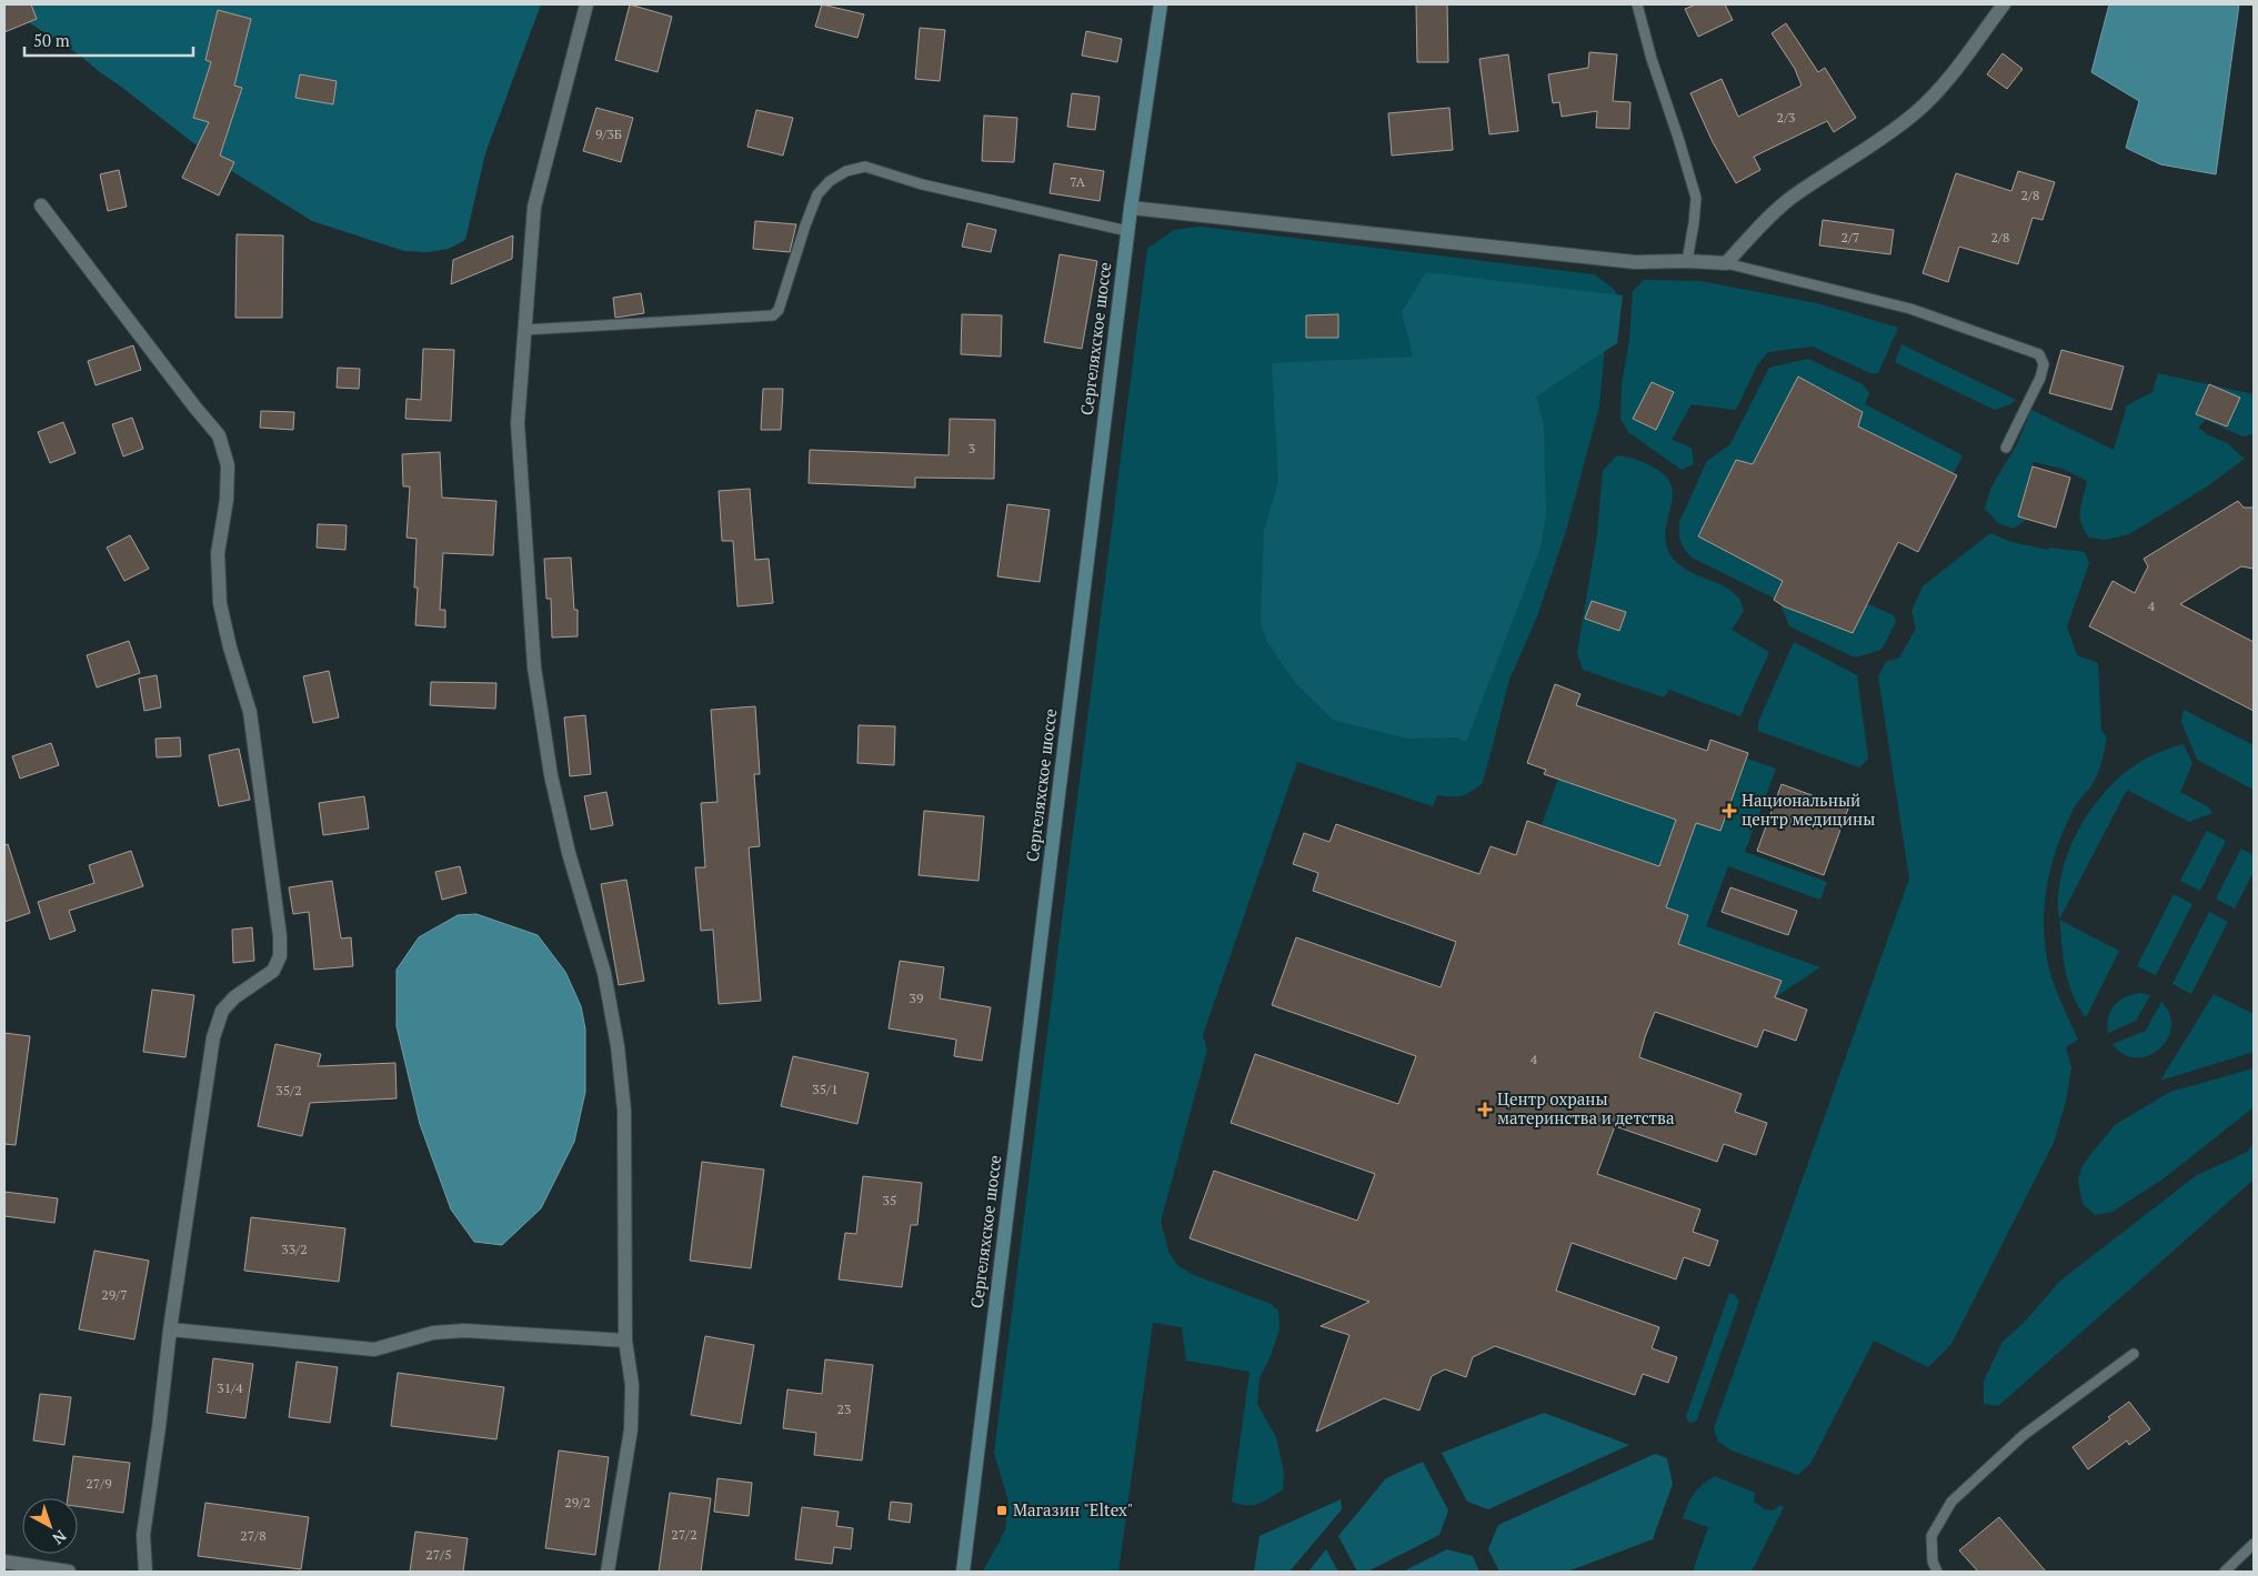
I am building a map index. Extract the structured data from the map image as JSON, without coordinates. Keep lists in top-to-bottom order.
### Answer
{
  "streets": {
    "main road": ["Сергеляхское шоссе"]
  },
  "places": {
    "health": ["Национальный центр медицины", "Центр охраны материнства и детства"],
    "transit": ["Магазин \"Eltex\""]
  },
  "house_numbers": [
    "2/3",
    "9/3Б",
    "7А",
    "2/8",
    "2/7",
    "2/8",
    "3",
    "4",
    "39",
    "4",
    "35/1",
    "35/2",
    "35",
    "33/2",
    "29/7",
    "31/4",
    "23",
    "27/9",
    "29/2",
    "27/2",
    "27/8",
    "27/5"
  ],
  "scale_bar": "50 m",
  "north": "bottom right"
}
